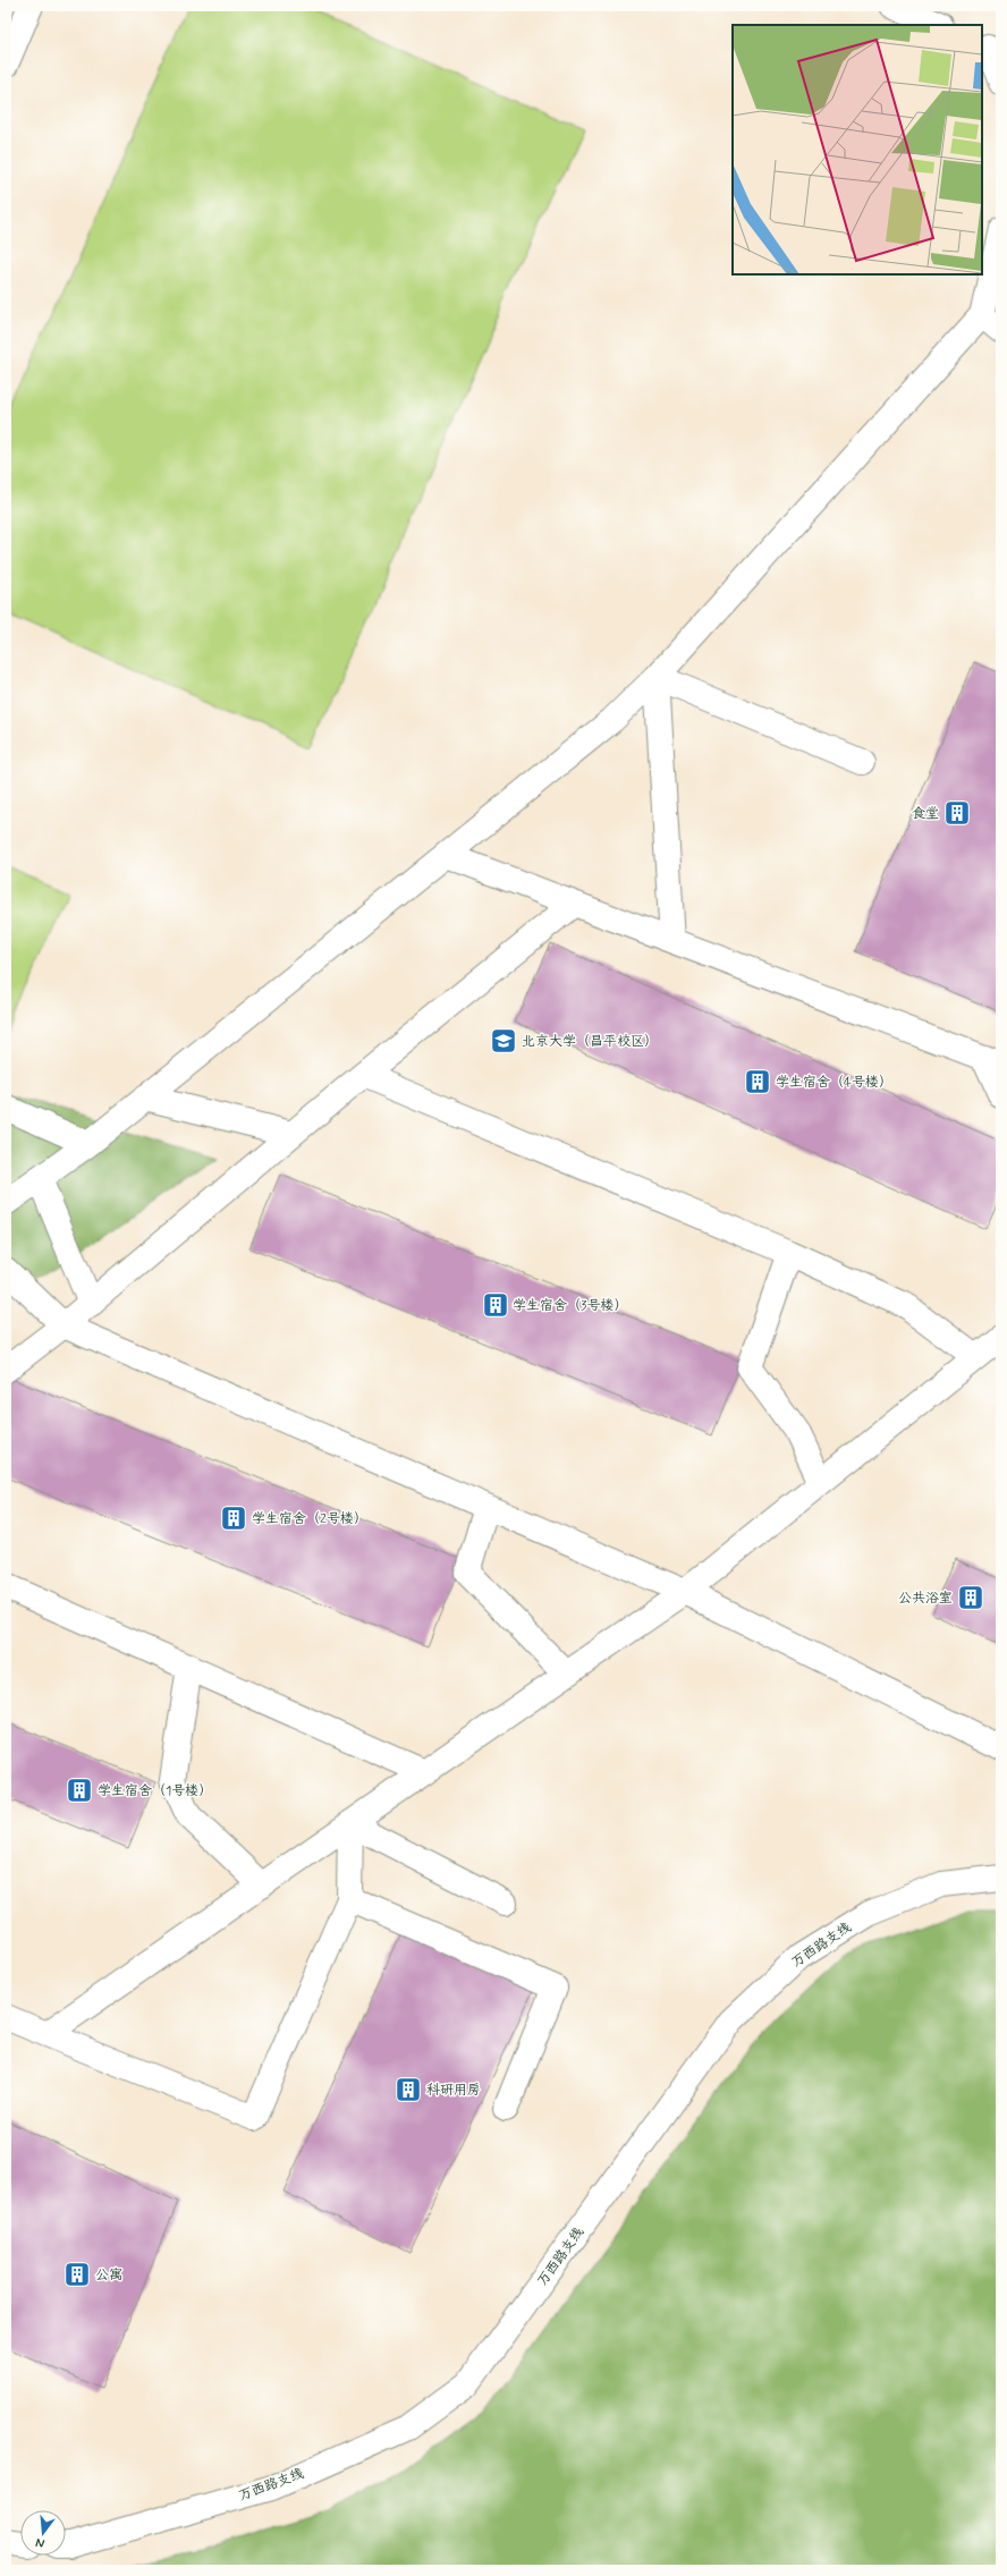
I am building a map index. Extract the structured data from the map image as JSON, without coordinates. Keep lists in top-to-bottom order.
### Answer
{
  "streets": {
    "street": ["万西路支线"]
  },
  "places": {
    "building": [
      "食堂",
      "学生宿舍（4号楼）",
      "学生宿舍（3号楼）",
      "学生宿舍（2号楼）",
      "公共浴室",
      "学生宿舍（1号楼）",
      "科研用房",
      "公寓"
    ],
    "school or university": ["北京大学（昌平校区）"]
  },
  "north": "bottom"
}
